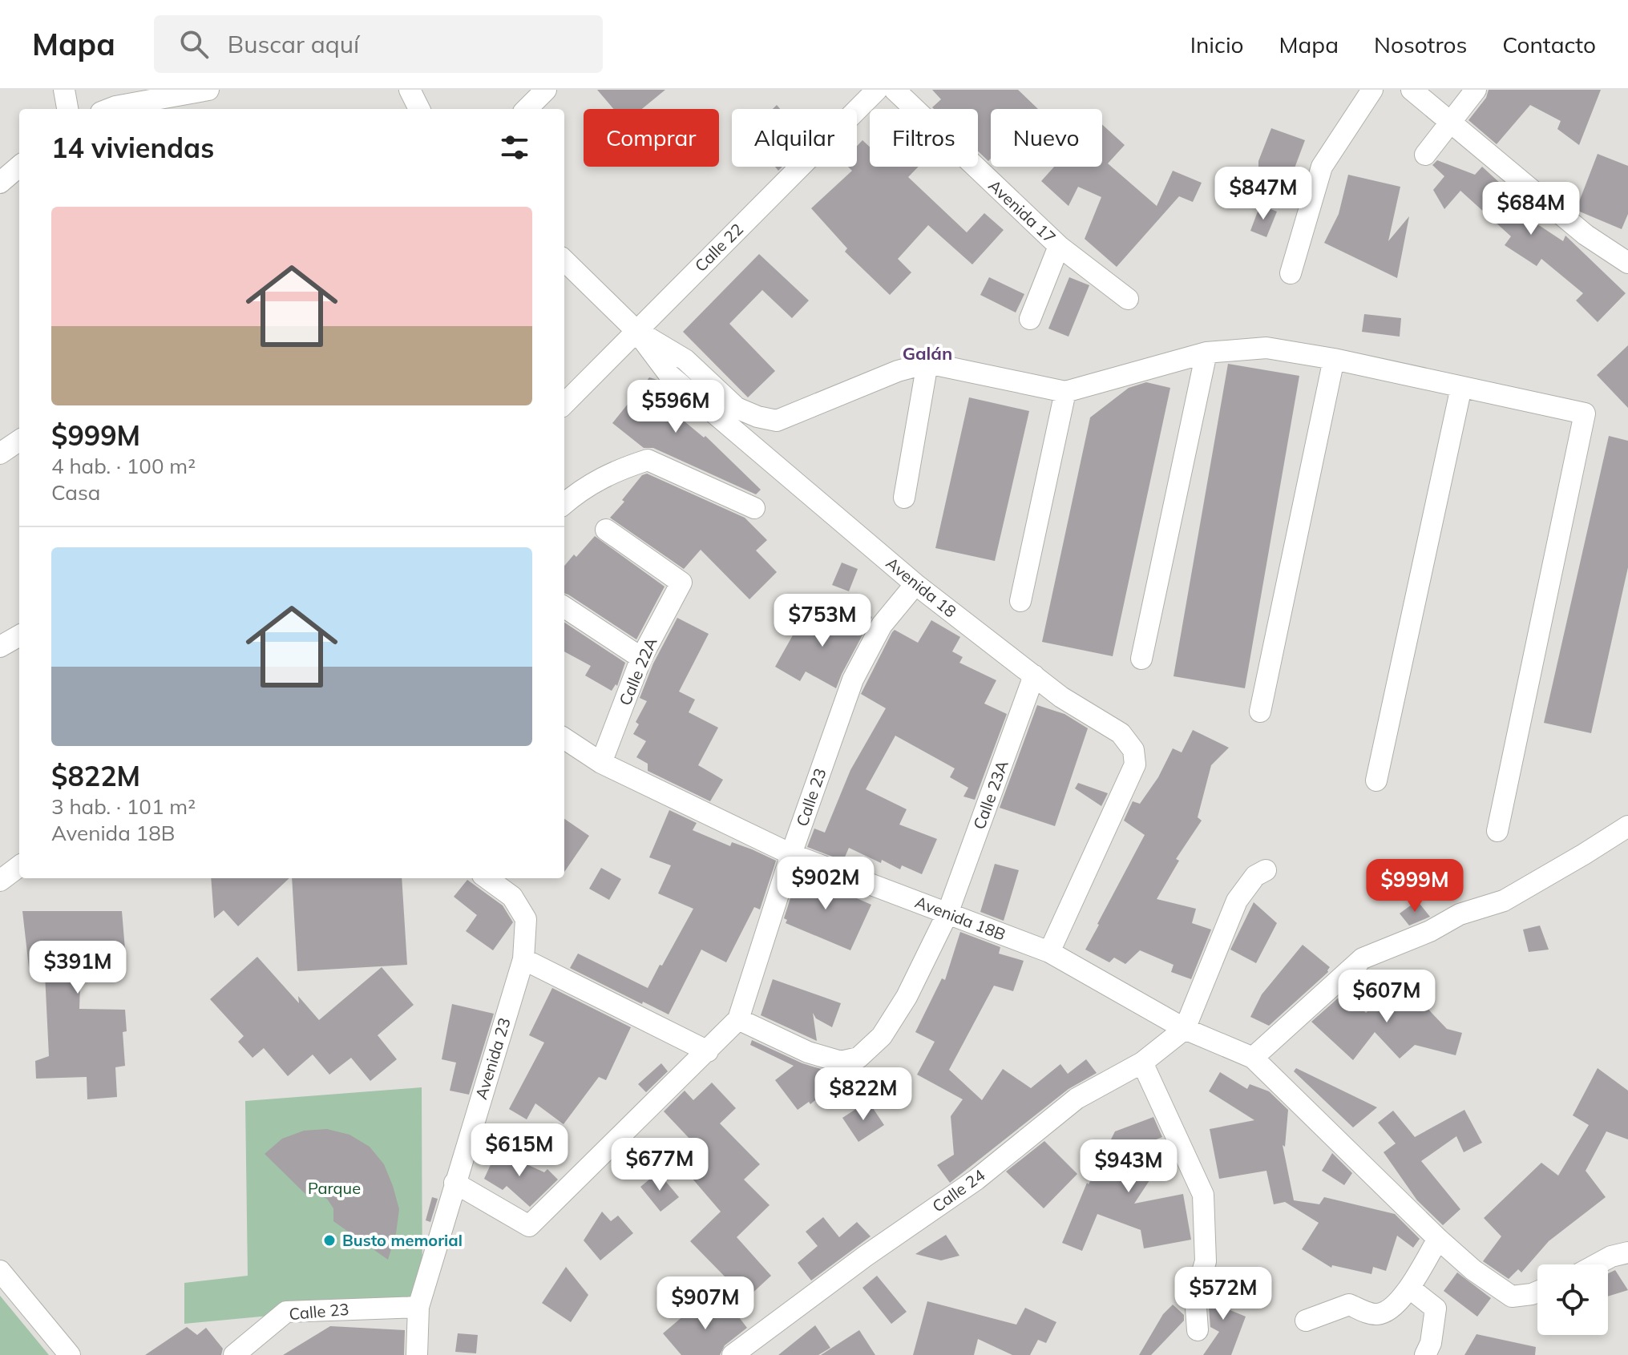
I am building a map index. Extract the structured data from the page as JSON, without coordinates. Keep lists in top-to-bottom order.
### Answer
{
  "streets": {
    "street": [
      "Avenida 17",
      "Calle 22",
      "Avenida 18",
      "Calle 22A",
      "Calle 23A",
      "Calle 23",
      "Avenida 18B",
      "Avenida 23",
      "Calle 24"
    ]
  },
  "crossings": [
    ["Calle 22", "Avenida 18"],
    ["Avenida 18", "Calle 23A"],
    ["Avenida 18", "Calle 23"],
    ["Avenida 18", "Avenida 18B"],
    ["Calle 22A", "Avenida 18B"],
    ["Calle 23A", "Avenida 18B"],
    ["Calle 23", "Avenida 18B"],
    ["Calle 23", "Avenida 23"],
    ["Avenida 18B", "Calle 24"]
  ],
  "districts": ["Galán"],
  "parks": ["Parque"],
  "places": ["Busto memorial"],
  "page": {
    "header": "Mapa",
    "search": "Buscar aquí",
    "nav": [
      "Inicio",
      "Mapa",
      "Nosotros",
      "Contacto"
    ],
    "chip": [
      "Comprar",
      "Alquilar",
      "Filtros",
      "Nuevo"
    ],
    "heading": "14 viviendas",
    "price": [
      "$847M",
      "$684M",
      "$596M",
      "$753M",
      "$902M",
      "$999M",
      "$391M",
      "$607M",
      "$822M",
      "$615M",
      "$677M",
      "$943M",
      "$572M",
      "$907M"
    ],
    "list": [
      {
        "name": "$999M",
        "note": "4 hab. · 100 m² · Casa"
      },
      {
        "name": "$822M",
        "note": "3 hab. · 101 m² · Avenida 18B"
      }
    ]
  }
}
